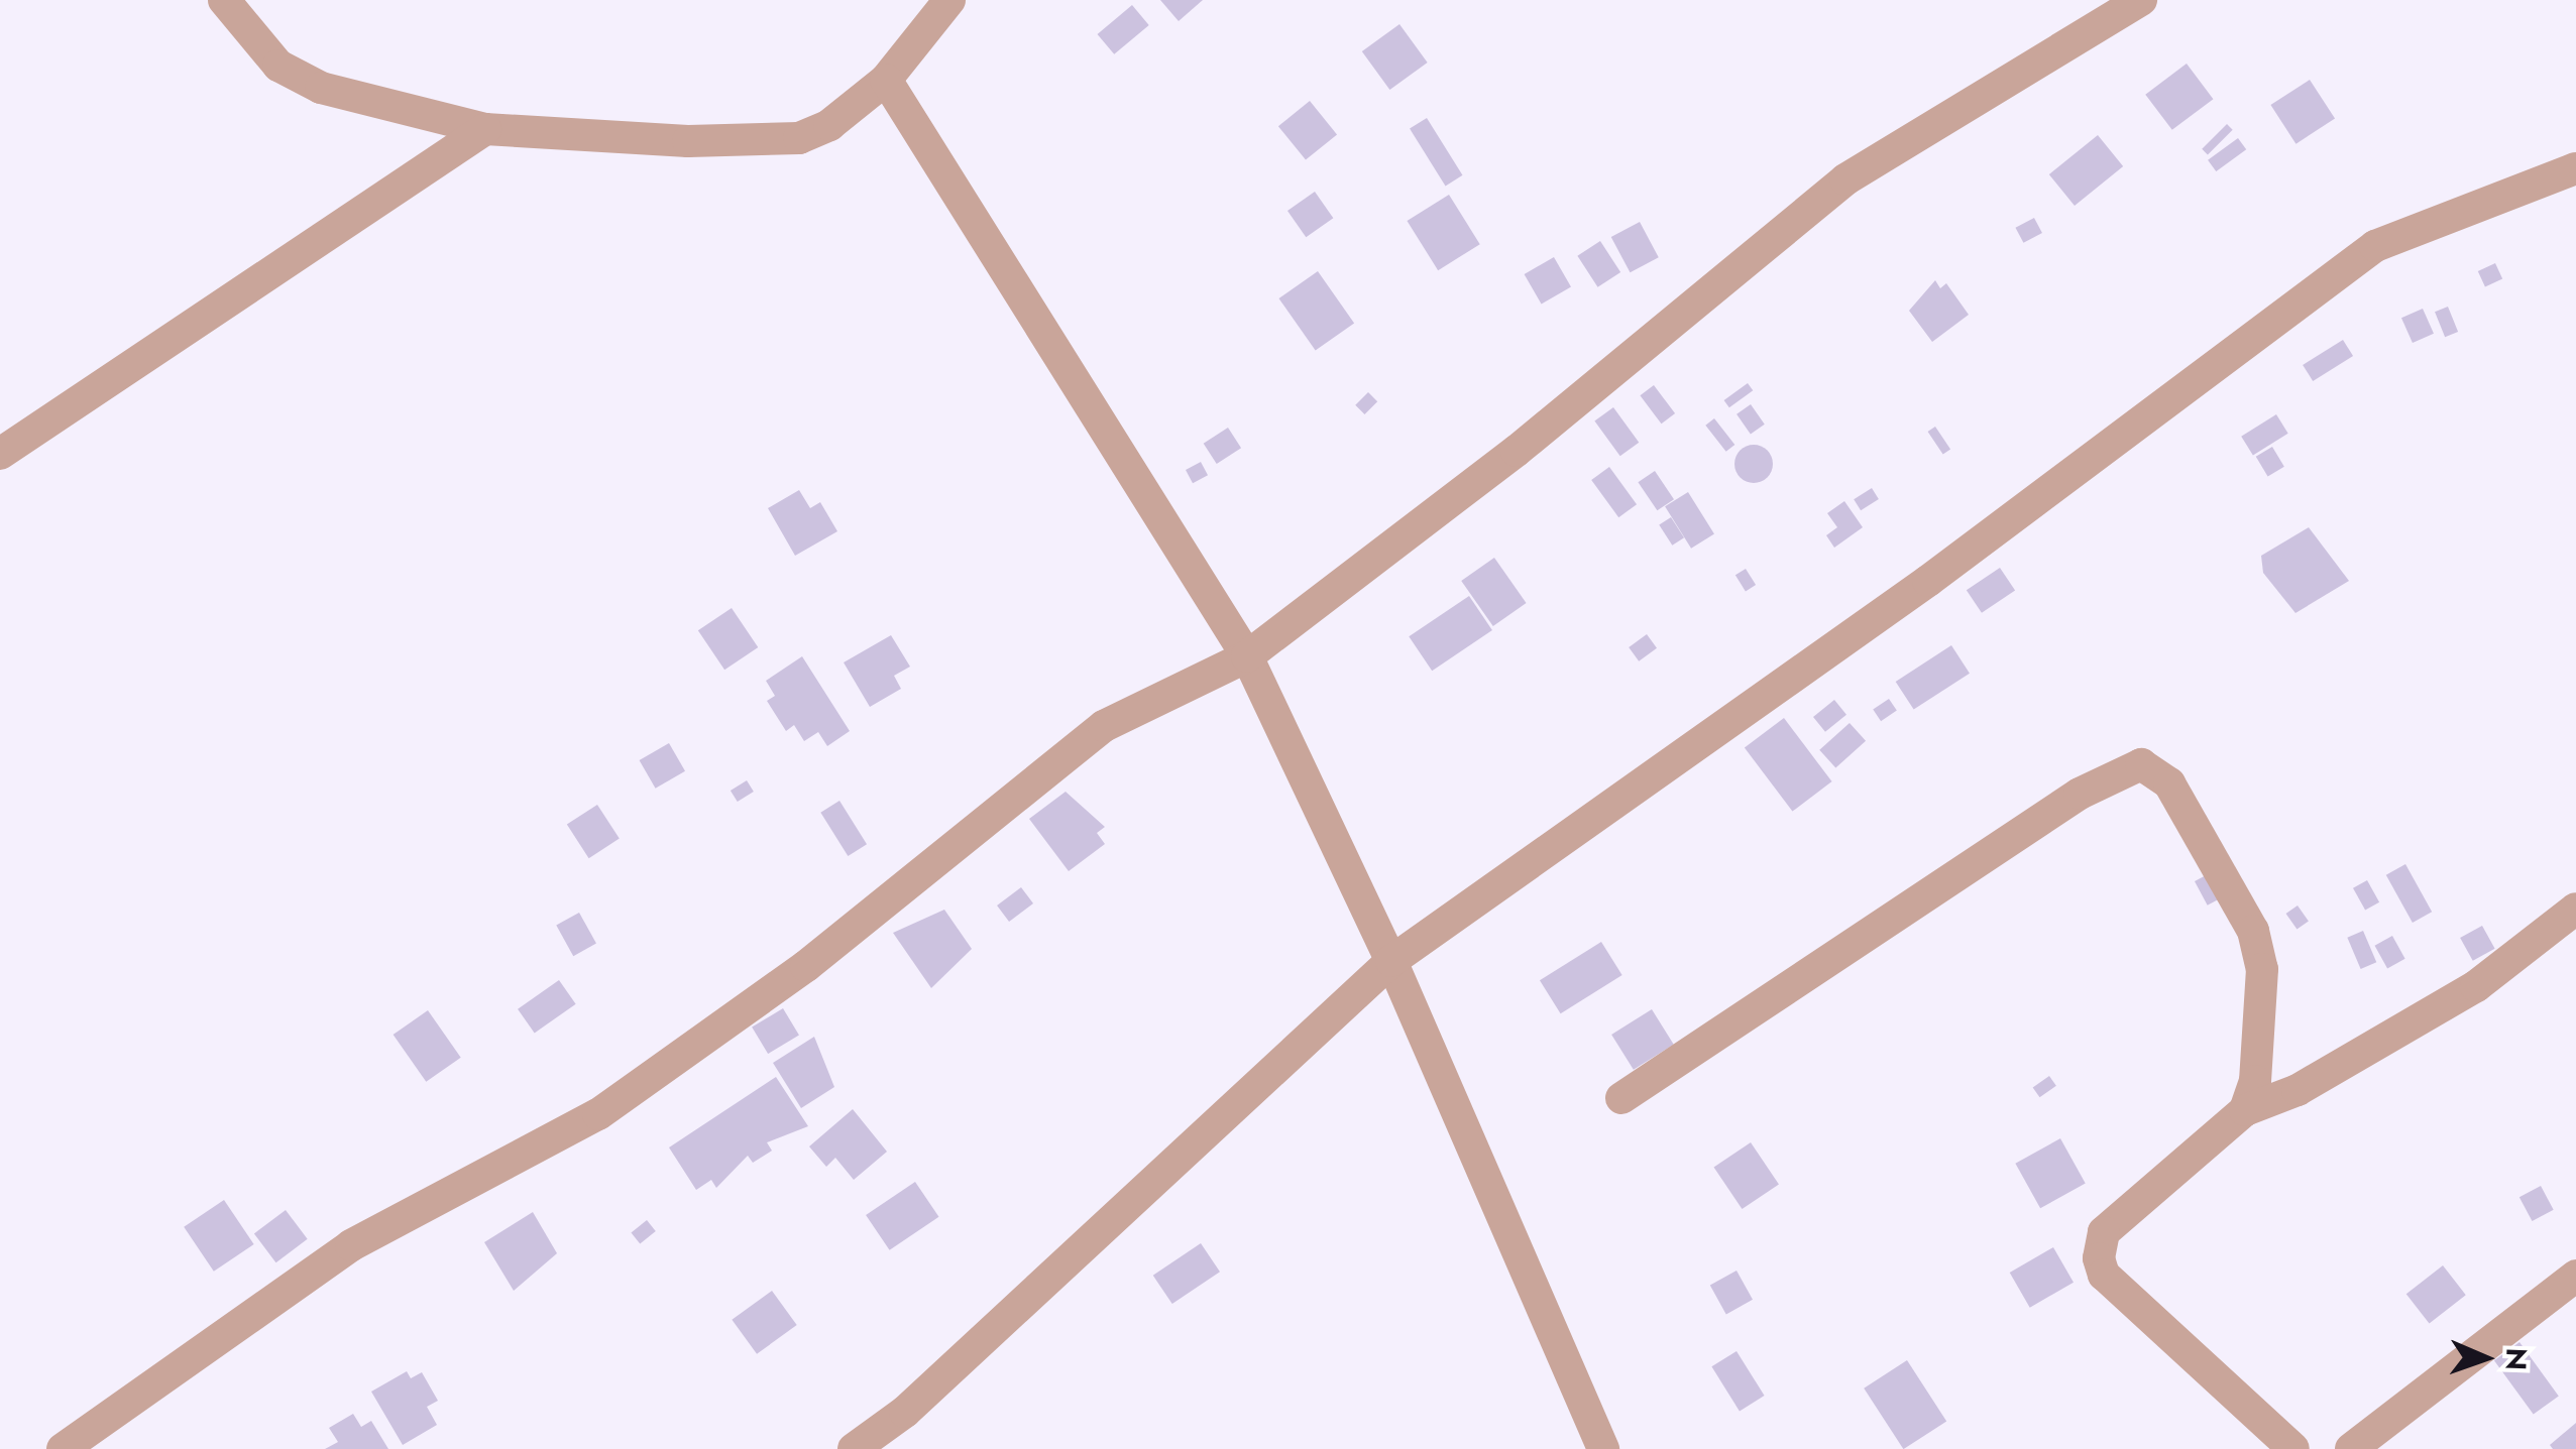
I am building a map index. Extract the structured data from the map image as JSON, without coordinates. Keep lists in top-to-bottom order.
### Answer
{
  "north": "right"
}
